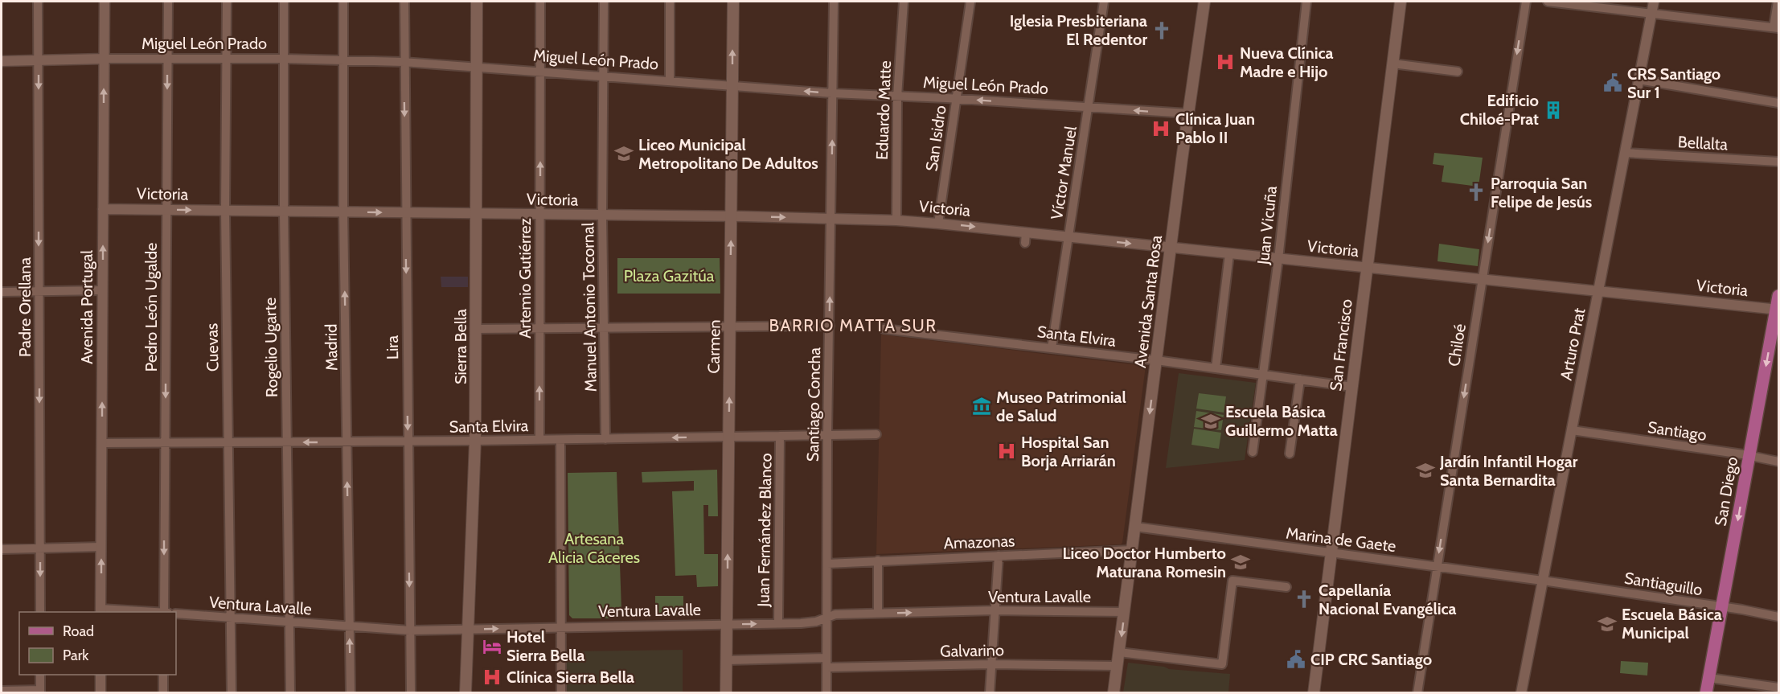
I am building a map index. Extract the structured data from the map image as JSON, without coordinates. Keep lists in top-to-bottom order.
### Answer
{
  "streets": {
    "main road": [
      "Avenida Santa Rosa",
      "San Francisco",
      "Sierra Bella",
      "Carmen",
      "San Diego"
    ],
    "street": [
      "Miguel León Prado",
      "Eduardo Matte",
      "San Isidro",
      "Bellalta",
      "Víctor Manuel",
      "Victoria",
      "Juan Vicuña",
      "Artemio Gutiérrez",
      "Padre Orellana",
      "Avenida Portugal",
      "Pedro León Ugalde",
      "Manuel Antonio Tocornal",
      "Santa Elvira",
      "Arturo Prat",
      "Chiloé",
      "Cuevas",
      "Rogelio Ugarte",
      "Madrid",
      "Lira",
      "Santiago Concha",
      "Santiago",
      "Juan Fernández Blanco",
      "Marina de Gaete",
      "Amazonas",
      "Santiaguillo",
      "Ventura Lavalle",
      "Galvarino"
    ]
  },
  "crossings": [
    ["Miguel León Prado", "Eduardo Matte"],
    ["Miguel León Prado", "San Isidro"],
    ["Miguel León Prado", "Víctor Manuel"],
    ["Miguel León Prado", "Artemio Gutiérrez"],
    ["Miguel León Prado", "Avenida Santa Rosa"],
    ["Miguel León Prado", "Padre Orellana"],
    ["Miguel León Prado", "Avenida Portugal"],
    ["Miguel León Prado", "Pedro León Ugalde"],
    ["Miguel León Prado", "Manuel Antonio Tocornal"],
    ["Miguel León Prado", "Sierra Bella"],
    ["Miguel León Prado", "Carmen"],
    ["Miguel León Prado", "Cuevas"],
    ["Miguel León Prado", "Rogelio Ugarte"],
    ["Miguel León Prado", "Madrid"],
    ["Miguel León Prado", "Lira"],
    ["Miguel León Prado", "Santiago Concha"],
    ["Eduardo Matte", "Victoria"],
    ["San Isidro", "Victoria"],
    ["Bellalta", "Arturo Prat"],
    ["Víctor Manuel", "Victoria"],
    ["Víctor Manuel", "Santa Elvira"],
    ["Victoria", "Juan Vicuña"],
    ["Victoria", "Artemio Gutiérrez"],
    ["Victoria", "Avenida Santa Rosa"],
    ["Victoria", "Avenida Portugal"],
    ["Victoria", "Pedro León Ugalde"],
    ["Victoria", "Manuel Antonio Tocornal"],
    ["Victoria", "Arturo Prat"],
    ["Victoria", "San Francisco"],
    ["Victoria", "Chiloé"],
    ["Victoria", "Sierra Bella"],
    ["Victoria", "Carmen"],
    ["Victoria", "Cuevas"],
    ["Victoria", "Rogelio Ugarte"],
    ["Victoria", "Madrid"],
    ["Victoria", "Lira"],
    ["Victoria", "Santiago Concha"],
    ["Victoria", "San Diego"],
    ["Juan Vicuña", "Santa Elvira"],
    ["Artemio Gutiérrez", "Santa Elvira"],
    ["Avenida Santa Rosa", "Santa Elvira"],
    ["Avenida Santa Rosa", "Marina de Gaete"],
    ["Avenida Santa Rosa", "Amazonas"],
    ["Avenida Santa Rosa", "Ventura Lavalle"],
    ["Avenida Santa Rosa", "Galvarino"],
    ["Avenida Portugal", "Santa Elvira"],
    ["Pedro León Ugalde", "Santa Elvira"],
    ["Manuel Antonio Tocornal", "Santa Elvira"],
    ["Santa Elvira", "San Francisco"],
    ["Santa Elvira", "Sierra Bella"],
    ["Santa Elvira", "Carmen"],
    ["Santa Elvira", "Cuevas"],
    ["Santa Elvira", "Rogelio Ugarte"],
    ["Santa Elvira", "Madrid"],
    ["Santa Elvira", "Lira"],
    ["Santa Elvira", "Santiago Concha"],
    ["Santa Elvira", "Juan Fernández Blanco"],
    ["Arturo Prat", "Santiago"],
    ["Arturo Prat", "Marina de Gaete"],
    ["Arturo Prat", "Santiaguillo"],
    ["San Francisco", "Marina de Gaete"],
    ["Chiloé", "Marina de Gaete"],
    ["Sierra Bella", "Ventura Lavalle"],
    ["Carmen", "Ventura Lavalle"],
    ["Cuevas", "Ventura Lavalle"],
    ["Rogelio Ugarte", "Ventura Lavalle"],
    ["Madrid", "Ventura Lavalle"],
    ["Lira", "Ventura Lavalle"],
    ["Santiago Concha", "Amazonas"],
    ["Santiago Concha", "Ventura Lavalle"],
    ["Santiago Concha", "Galvarino"],
    ["Santiago", "San Diego"],
    ["San Diego", "Santiaguillo"],
    ["Juan Fernández Blanco", "Ventura Lavalle"],
    ["Marina de Gaete", "Santiaguillo"]
  ],
  "one_way": [
    "Artemio Gutiérrez",
    "Padre Orellana",
    "Avenida Portugal",
    "Pedro León Ugalde",
    "Chiloé",
    "Carmen",
    "Madrid",
    "Lira",
    "San Diego"
  ],
  "districts": ["BARRIO MATTA SUR"],
  "parks": ["Plaza Gazitúa", "Artesana Alicia Cáceres"],
  "places": {
    "church": ["Iglesia Presbiteriana El Redentor", "Parroquia San Felipe de Jesús", "Capellanía Nacional Evangélica"],
    "hospital": [
      "Nueva Clínica Madre e Hijo",
      "Clínica Juan Pablo II",
      "Hospital San Borja Arriarán",
      "Clínica Sierra Bella"
    ],
    "public building": ["CRS Santiago Sur 1", "CIP CRC Santiago"],
    "building": ["Edificio Chiloé-Prat"],
    "school or university": [
      "Liceo Municipal Metropolitano De Adultos",
      "Escuela Básica Guillermo Matta",
      "Jardín Infantil Hogar Santa Bernardita",
      "Liceo Doctor Humberto Maturana Romesin",
      "Escuela Básica Municipal"
    ],
    "museum": ["Museo Patrimonial de Salud"],
    "hotel": ["Hotel Sierra Bella"]
  },
  "legend": ["Road", "Park"]
}
